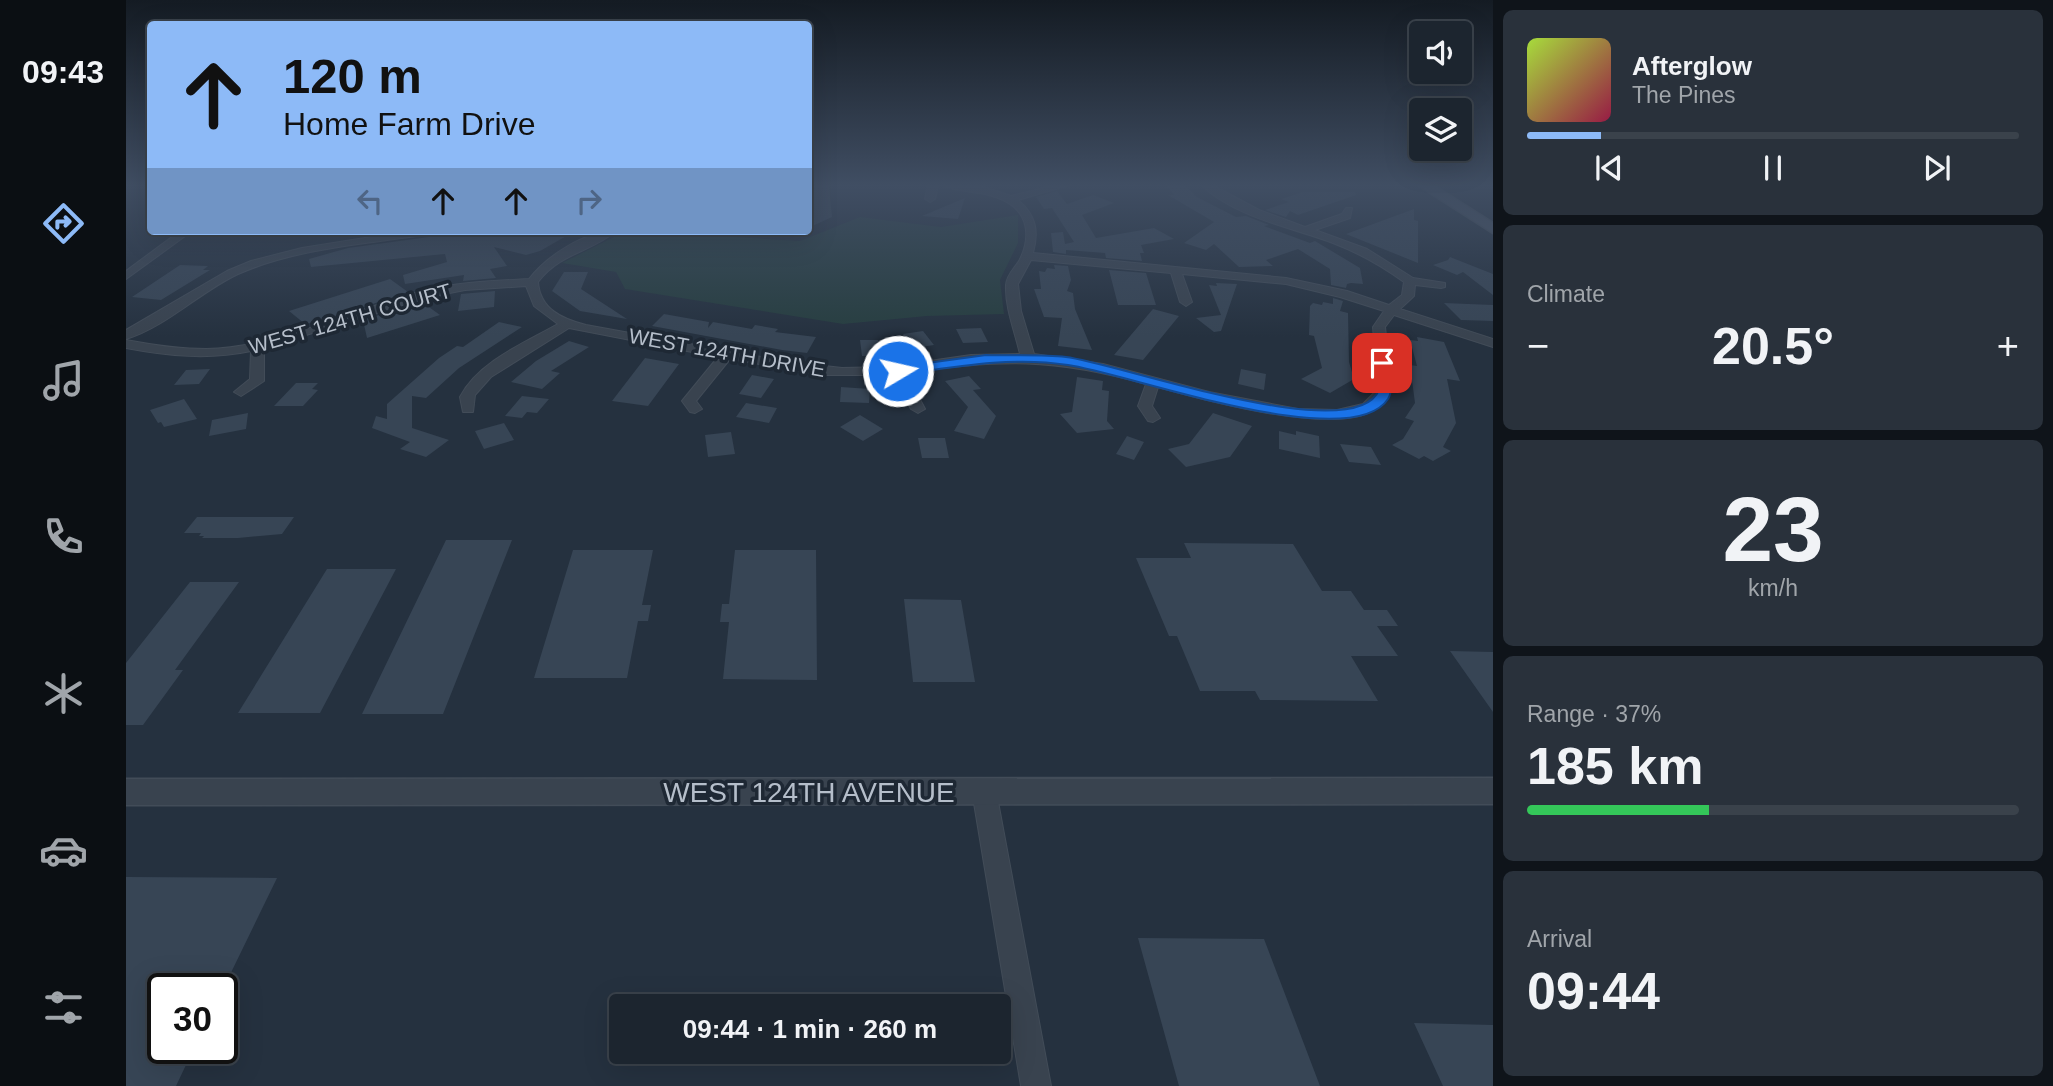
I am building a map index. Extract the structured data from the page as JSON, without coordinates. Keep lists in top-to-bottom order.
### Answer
{
  "streets": {
    "street": ["WEST 124TH COURT", "WEST 124TH DRIVE", "WEST 124TH AVENUE"]
  },
  "crossings": [
    ["WEST 124TH COURT", "WEST 124TH DRIVE"]
  ],
  "page": {
    "tabs": "09:43",
    "turn": ["120 m", "Home Farm Drive"],
    "song": ["Afterglow", "The Pines"],
    "tile": [
      "Climate",
      ["23", "km/h"],
      ["Range · 37%", "185 km"],
      ["Arrival", "09:44"]
    ],
    "heat": ["−", "20.5°", "+"],
    "limit": "30",
    "trip": "09:44 · 1 min · 260 m"
  }
}
